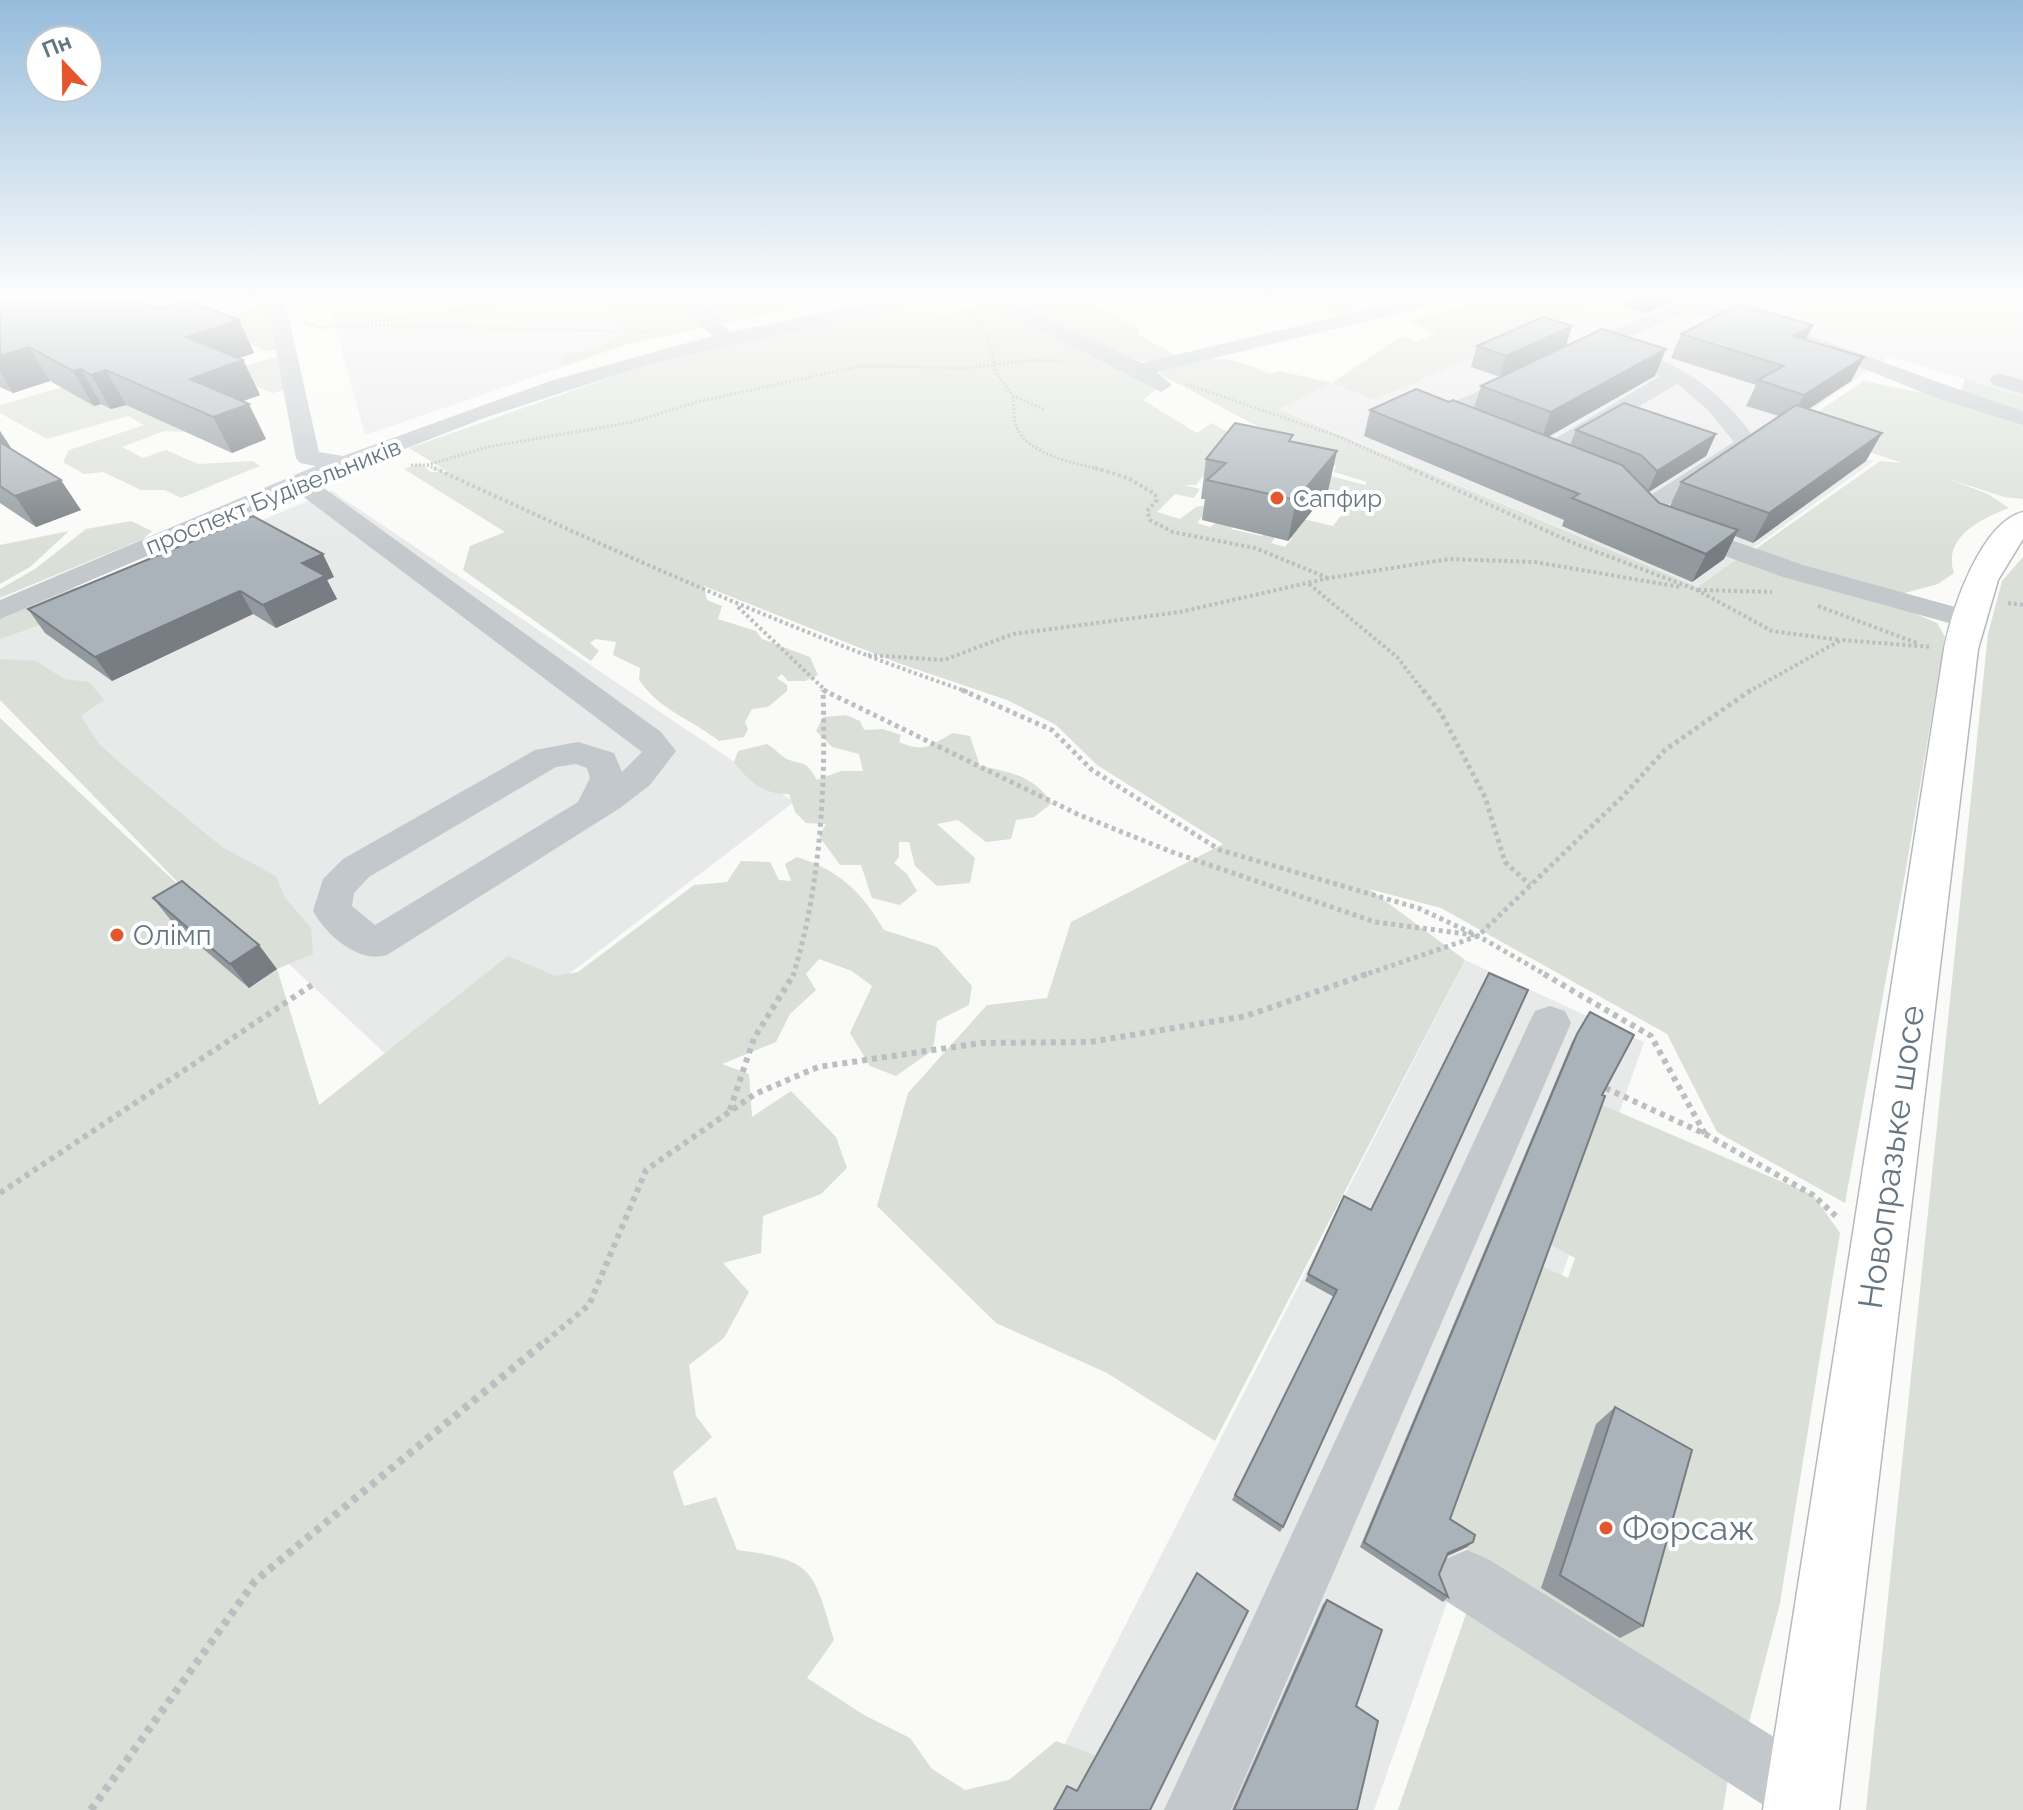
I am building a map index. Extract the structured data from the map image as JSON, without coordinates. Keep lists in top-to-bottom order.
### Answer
{
  "streets": {
    "main road": ["Новопразьке шосе"],
    "street": ["проспект Будівельників"]
  },
  "places": ["Сапфир", "Олімп", "Форсаж"],
  "north": "top"
}
